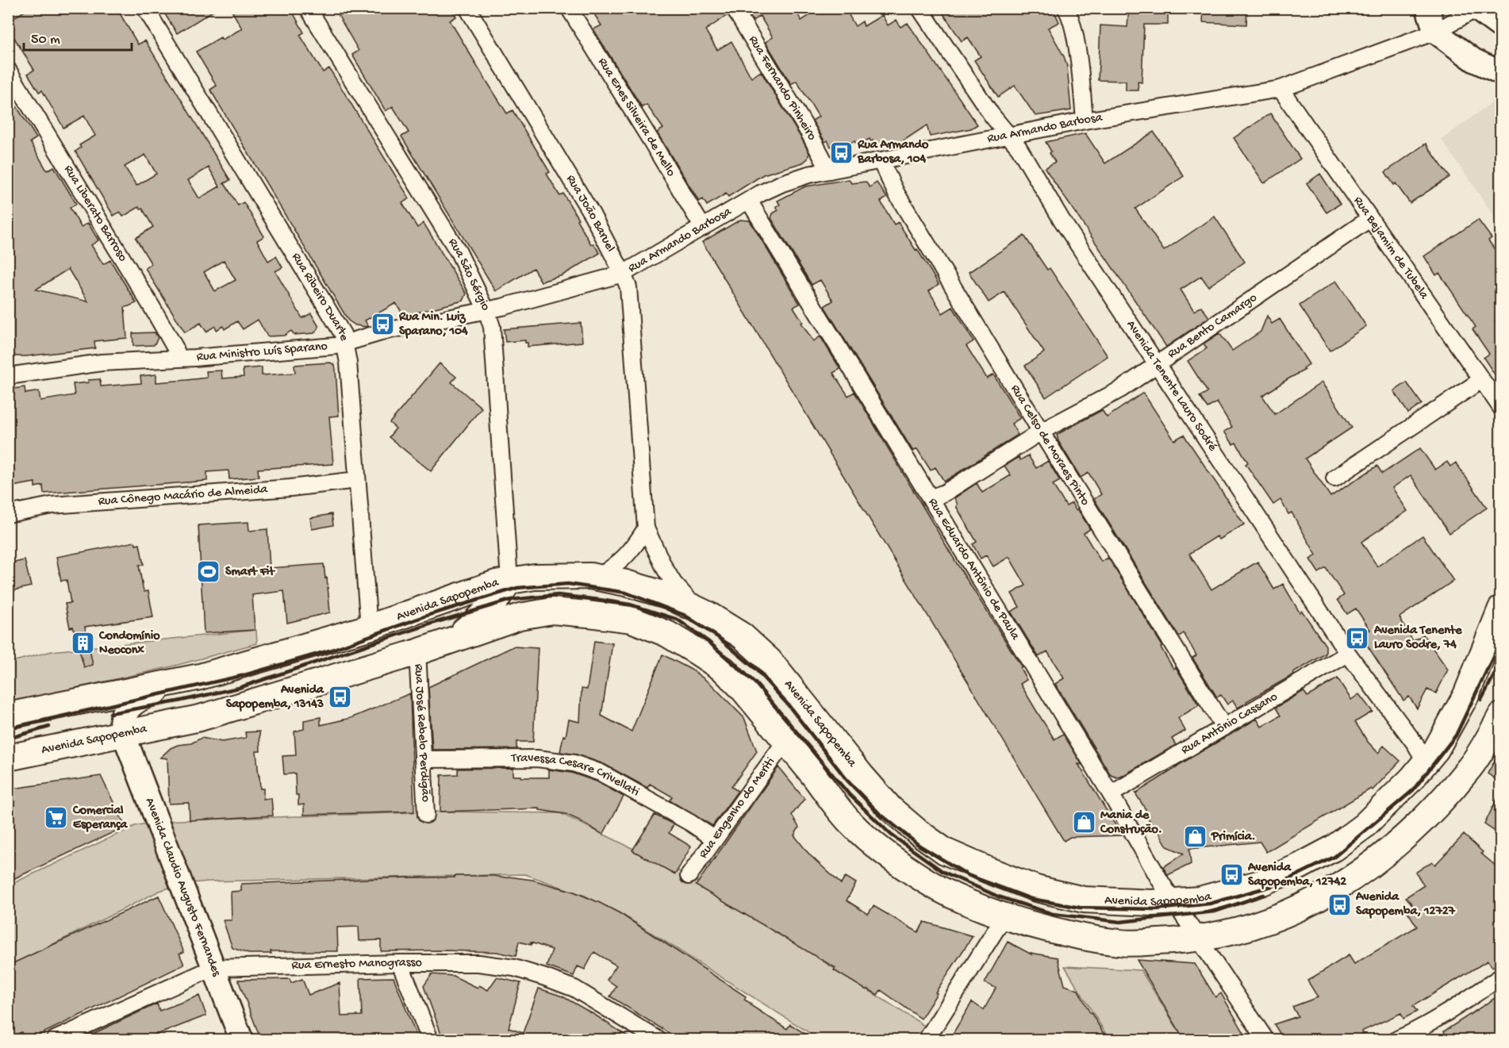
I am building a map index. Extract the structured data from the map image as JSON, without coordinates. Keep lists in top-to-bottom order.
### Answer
{
  "streets": {
    "main road": ["Avenida Sapopemba"],
    "street": [
      "Rua Fernando Pinheiro",
      "Rua Enes Silveira de Mello",
      "Rua Armando Barbosa",
      "Rua Liberato Barroso",
      "Rua João Baruel",
      "Rua Bejamim de Tubela",
      "Rua São Sérgio",
      "Rua Ribeiro Duarte",
      "Rua Bento Camargo",
      "Rua Ministro Luís Sparano",
      "Avenida Tenente Lauro Sodré",
      "Rua Celso de Moraes Pinto",
      "Rua Cônego Macário de Almeida",
      "Rua Eduardo Antônio de Paula",
      "Rua Antônio Cassano",
      "Rua José Rebelo Perdigão",
      "Travessa Cesare Crivellati",
      "Rua Engenho do Meriti",
      "Avenida Claudio Augusto Fernandes",
      "Rua Ernesto Manograsso"
    ]
  },
  "crossings": [
    ["Rua Fernando Pinheiro", "Rua Armando Barbosa"],
    ["Rua Enes Silveira de Mello", "Rua Armando Barbosa"],
    ["Rua Armando Barbosa", "Rua João Baruel"],
    ["Rua Armando Barbosa", "Rua Bejamim de Tubela"],
    ["Rua Armando Barbosa", "Rua Ministro Luís Sparano"],
    ["Rua Armando Barbosa", "Avenida Tenente Lauro Sodré"],
    ["Rua Armando Barbosa", "Rua Celso de Moraes Pinto"],
    ["Rua Armando Barbosa", "Rua Eduardo Antônio de Paula"],
    ["Rua Liberato Barroso", "Rua Ministro Luís Sparano"],
    ["Rua João Baruel", "Rua Ministro Luís Sparano"],
    ["Rua João Baruel", "Avenida Sapopemba"],
    ["Rua Bejamim de Tubela", "Rua Bento Camargo"],
    ["Rua São Sérgio", "Rua Ministro Luís Sparano"],
    ["Rua São Sérgio", "Avenida Sapopemba"],
    ["Rua Ribeiro Duarte", "Rua Ministro Luís Sparano"],
    ["Rua Ribeiro Duarte", "Rua Cônego Macário de Almeida"],
    ["Rua Ribeiro Duarte", "Avenida Sapopemba"],
    ["Rua Bento Camargo", "Avenida Tenente Lauro Sodré"],
    ["Rua Bento Camargo", "Rua Celso de Moraes Pinto"],
    ["Rua Bento Camargo", "Rua Eduardo Antônio de Paula"],
    ["Avenida Tenente Lauro Sodré", "Avenida Sapopemba"],
    ["Avenida Tenente Lauro Sodré", "Rua Antônio Cassano"],
    ["Rua Celso de Moraes Pinto", "Rua Antônio Cassano"],
    ["Rua Eduardo Antônio de Paula", "Avenida Sapopemba"],
    ["Rua Eduardo Antônio de Paula", "Rua Antônio Cassano"],
    ["Avenida Sapopemba", "Rua José Rebelo Perdigão"],
    ["Avenida Sapopemba", "Rua Engenho do Meriti"],
    ["Avenida Sapopemba", "Avenida Claudio Augusto Fernandes"],
    ["Rua José Rebelo Perdigão", "Travessa Cesare Crivellati"],
    ["Travessa Cesare Crivellati", "Rua Engenho do Meriti"],
    ["Avenida Claudio Augusto Fernandes", "Rua Ernesto Manograsso"]
  ],
  "places": {
    "bus stop": [
      "Rua Armando Barbosa, 104",
      "Rua Min. Luiz Sparano, 104",
      "Avenida Tenente Lauro Sodre, 74",
      "Avenida Sapopemba, 13143",
      "Avenida Sapopemba, 12742",
      "Avenida Sapopemba, 12727"
    ],
    "sports": ["Smart Fit"],
    "building": ["Condomínio Neoconx"],
    "supermarket": ["Comercial Esperança"],
    "shop": ["Mania de Construção.", "Primícia."]
  },
  "scale_bar": "50 m"
}
